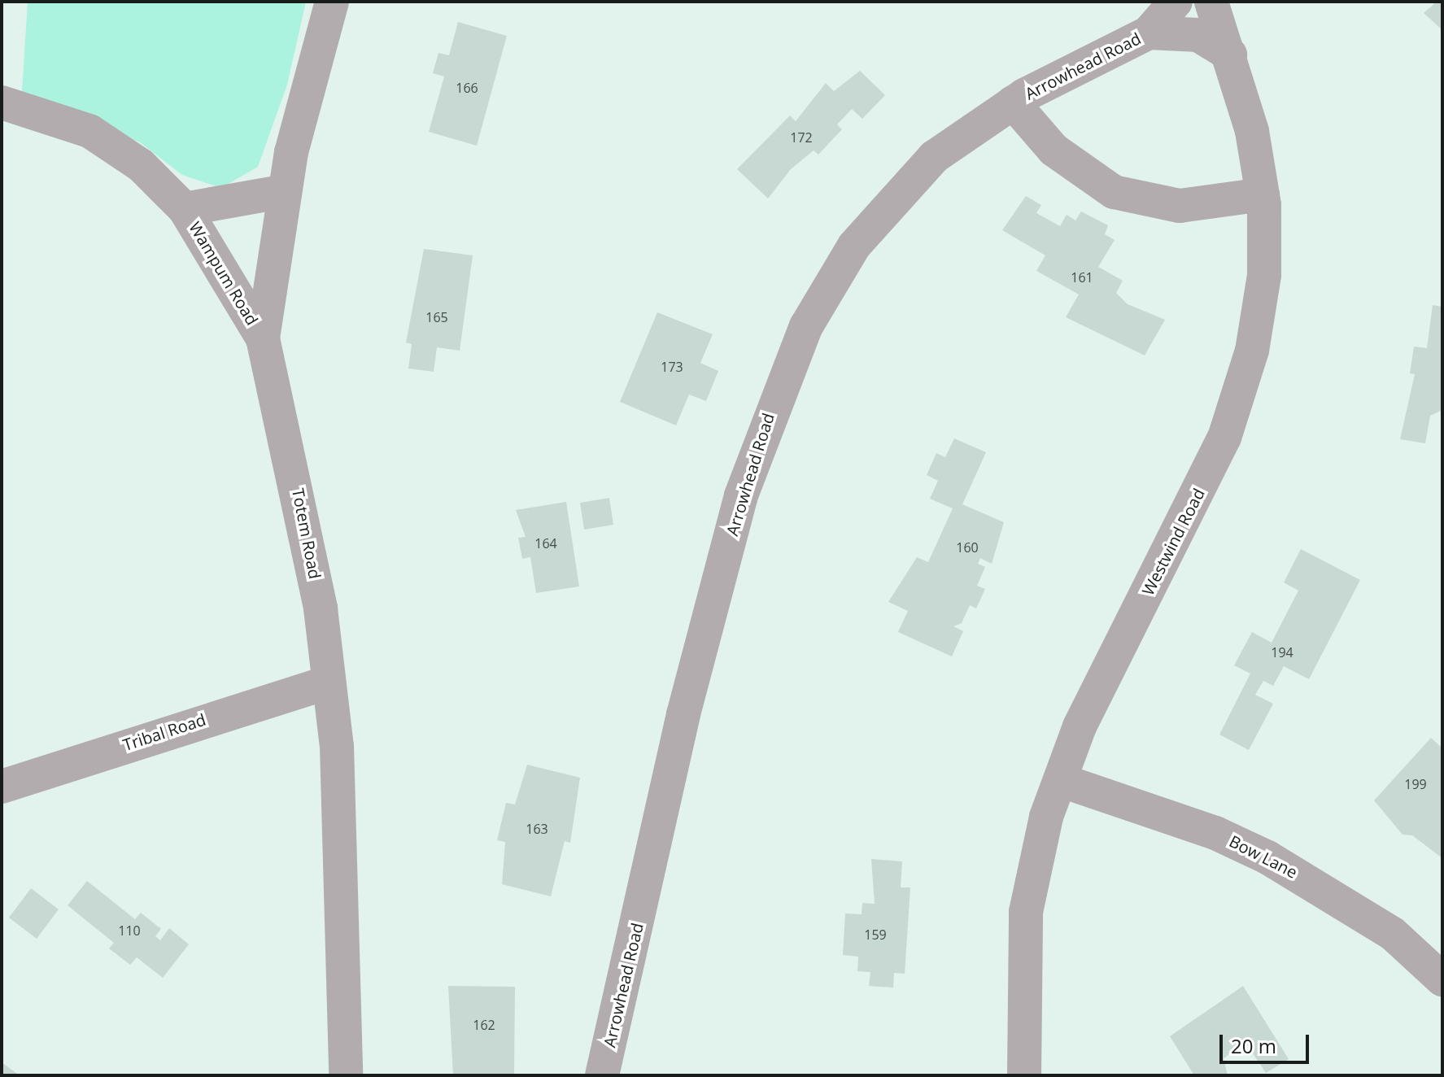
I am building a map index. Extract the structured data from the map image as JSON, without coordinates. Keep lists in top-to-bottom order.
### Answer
{
  "streets": {
    "street": [
      "Arrowhead Road",
      "Wampum Road",
      "Totem Road",
      "Westwind Road",
      "Tribal Road",
      "Bow Lane"
    ]
  },
  "crossings": [
    ["Arrowhead Road", "Westwind Road"],
    ["Wampum Road", "Totem Road"],
    ["Totem Road", "Tribal Road"],
    ["Westwind Road", "Bow Lane"]
  ],
  "house_numbers": [
    "166",
    "172",
    "161",
    "165",
    "173",
    "164",
    "160",
    "194",
    "199",
    "163",
    "110",
    "159",
    "162"
  ],
  "scale_bar": "20 m"
}
